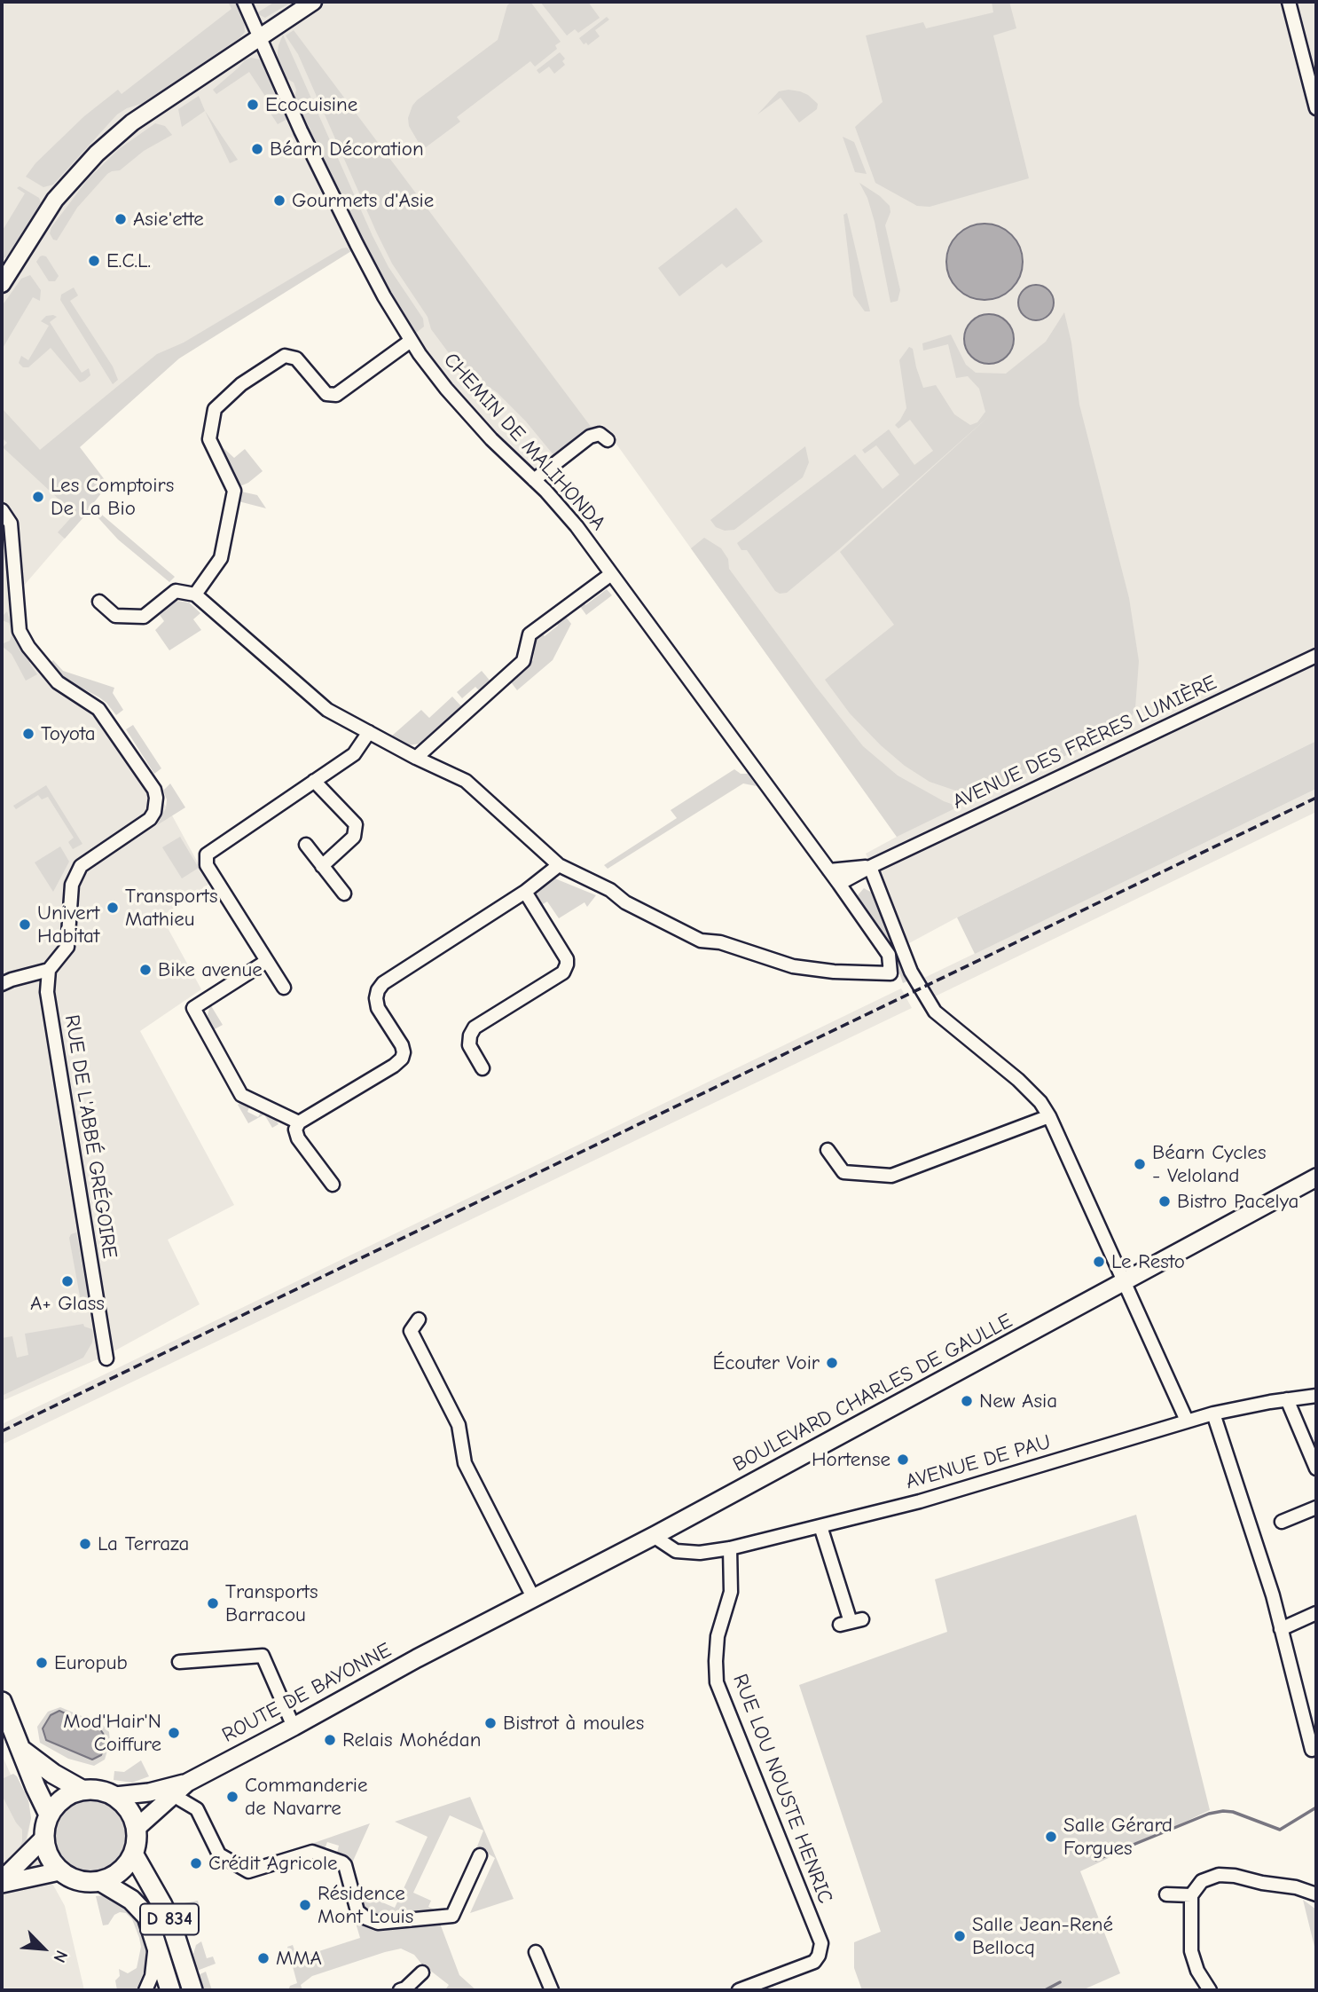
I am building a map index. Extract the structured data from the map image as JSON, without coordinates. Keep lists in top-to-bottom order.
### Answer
{
  "streets": {
    "main road": ["BOULEVARD CHARLES DE GAULLE", "ROUTE DE BAYONNE", "D 834"],
    "street": [
      "CHEMIN DE MALIHONDA",
      "AVENUE DES FRÈRES LUMIÈRE",
      "RUE DE L'ABBÉ GRÉGOIRE",
      "AVENUE DE PAU",
      "RUE LOU NOUSTE HENRIC"
    ]
  },
  "crossings": [
    ["BOULEVARD CHARLES DE GAULLE", "AVENUE DE PAU"],
    ["BOULEVARD CHARLES DE GAULLE", "ROUTE DE BAYONNE"],
    ["AVENUE DE PAU", "RUE LOU NOUSTE HENRIC"],
    ["ROUTE DE BAYONNE", "D 834"]
  ],
  "places": [
    "Ecocuisine",
    "Béarn Décoration",
    "Gourmets d'Asie",
    "Asie'ette",
    "E.C.L.",
    "Les Comptoirs De La Bio",
    "Toyota",
    "Transports Mathieu",
    "Univert Habitat",
    "Bike avenue",
    "Béarn Cycles - Veloland",
    "Bistro Pacelya",
    "Le Resto",
    "A+ Glass",
    "Écouter Voir",
    "New Asia",
    "Hortense",
    "La Terraza",
    "Transports Barracou",
    "Europub",
    "Bistrot à moules",
    "Mod'Hair'N Coiffure",
    "Relais Mohédan",
    "Commanderie de Navarre",
    "Salle Gérard Forgues",
    "Crédit Agricole",
    "Résidence Mont Louis",
    "Salle Jean-René Bellocq",
    "MMA"
  ],
  "north": "bottom right"
}
